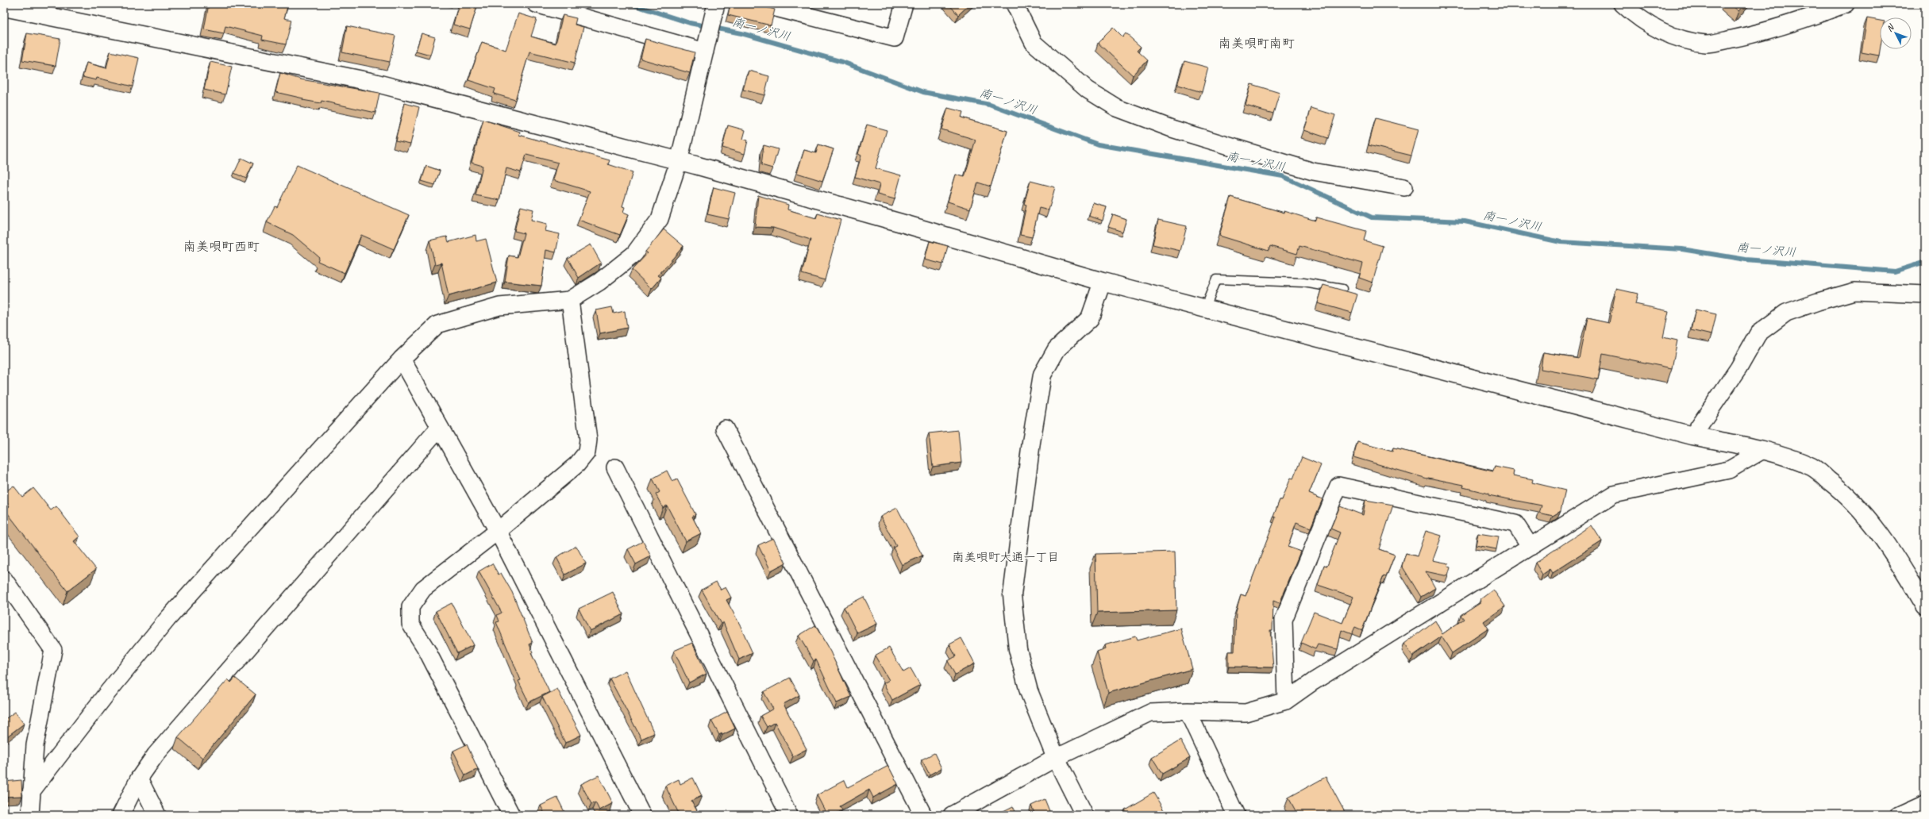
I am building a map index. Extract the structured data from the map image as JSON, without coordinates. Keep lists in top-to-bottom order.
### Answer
{
  "districts": ["南美唄町南町", "南美唄町西町", "南美唄町大通一丁目"],
  "water": ["南一ノ沢川"],
  "north": "top left"
}
